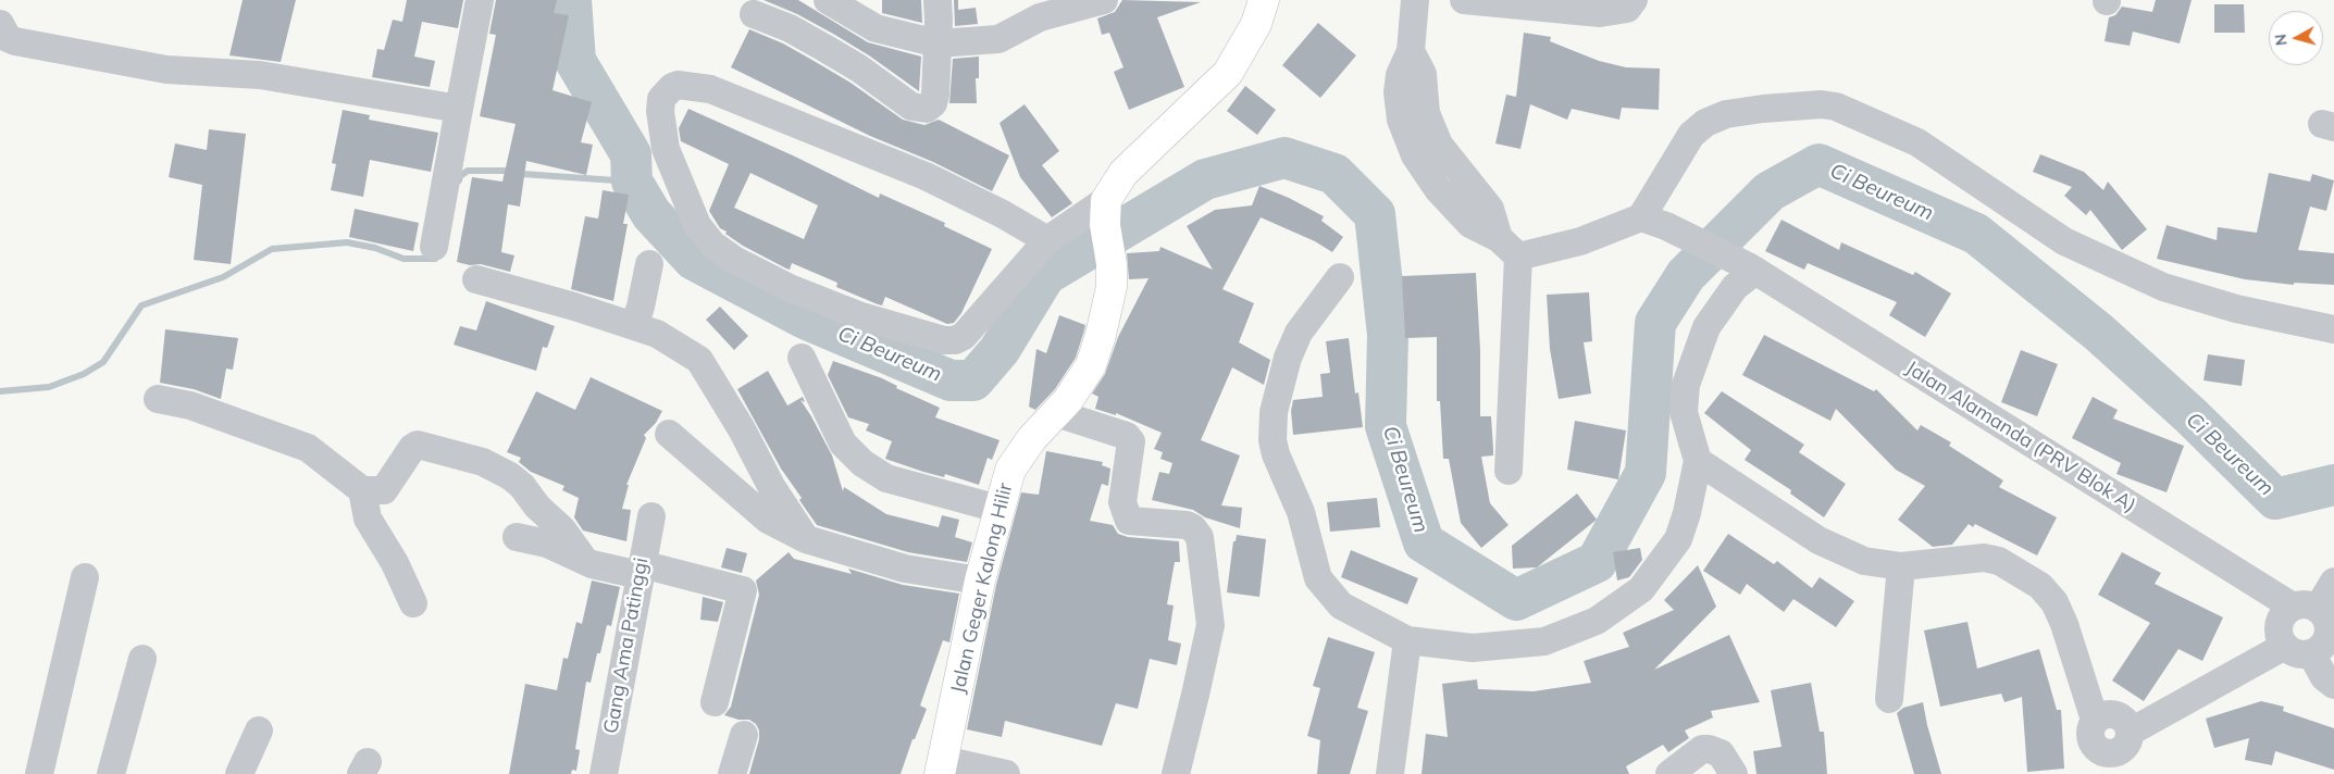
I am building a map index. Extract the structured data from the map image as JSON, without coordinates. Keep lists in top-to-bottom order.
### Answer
{
  "streets": {
    "main road": ["Jalan Geger Kalong Hilir"],
    "street": ["Jalan Alamanda (PRV Blok A)", "Gang Ama Patinggi"]
  },
  "water": ["Ci Beureum"],
  "north": "left"
}
